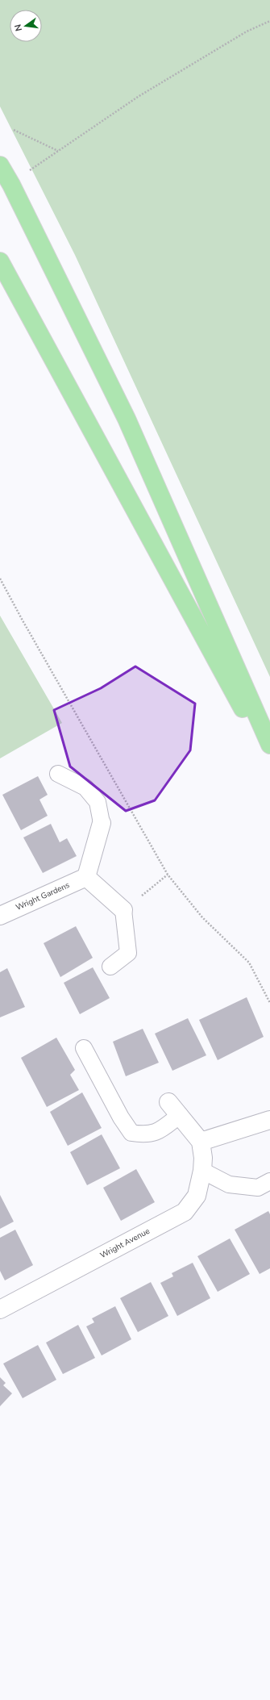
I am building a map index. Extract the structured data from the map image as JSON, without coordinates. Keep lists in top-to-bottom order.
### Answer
{
  "streets": {
    "street": ["Wright Gardens", "Wright Avenue"]
  },
  "north": "left"
}
